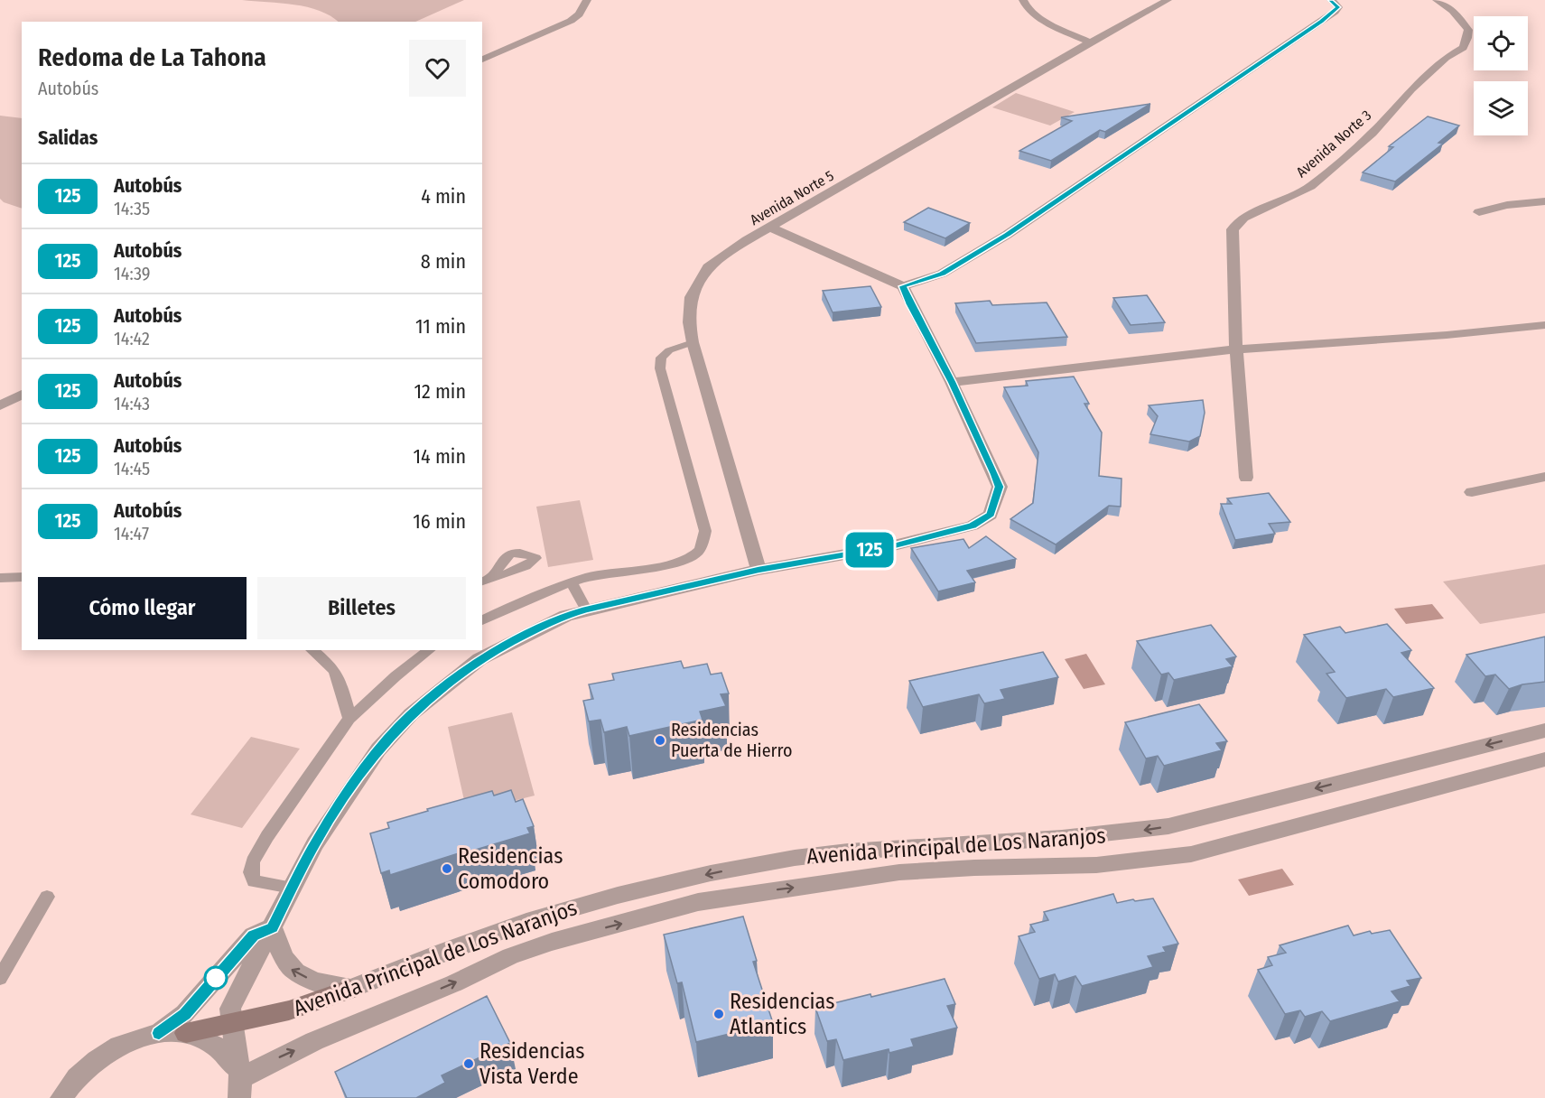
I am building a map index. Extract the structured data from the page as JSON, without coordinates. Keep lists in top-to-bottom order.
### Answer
{
  "streets": {
    "street": ["Avenida Norte 3", "Avenida Norte 5", "Avenida Principal de Los Naranjos"]
  },
  "places": [
    "Residencias Puerta de Hierro",
    "Residencias Comodoro",
    "Residencias Atlantics",
    "Residencias Vista Verde"
  ],
  "lines": ["bus line 125"],
  "page": {
    "on_map": "125",
    "heading": [
      ["Redoma de La Tahona", "Autobús"],
      "Salidas"
    ],
    "list": [
      {
        "mark": "125",
        "name": "Autobús",
        "note": "14:35",
        "value": "4 min"
      },
      {
        "mark": "125",
        "name": "Autobús",
        "note": "14:39",
        "value": "8 min"
      },
      {
        "mark": "125",
        "name": "Autobús",
        "note": "14:42",
        "value": "11 min"
      },
      {
        "mark": "125",
        "name": "Autobús",
        "note": "14:43",
        "value": "12 min"
      },
      {
        "mark": "125",
        "name": "Autobús",
        "note": "14:45",
        "value": "14 min"
      },
      {
        "mark": "125",
        "name": "Autobús",
        "note": "14:47",
        "value": "16 min"
      }
    ],
    "buttons": ["Cómo llegar", "Billetes"]
  }
}
